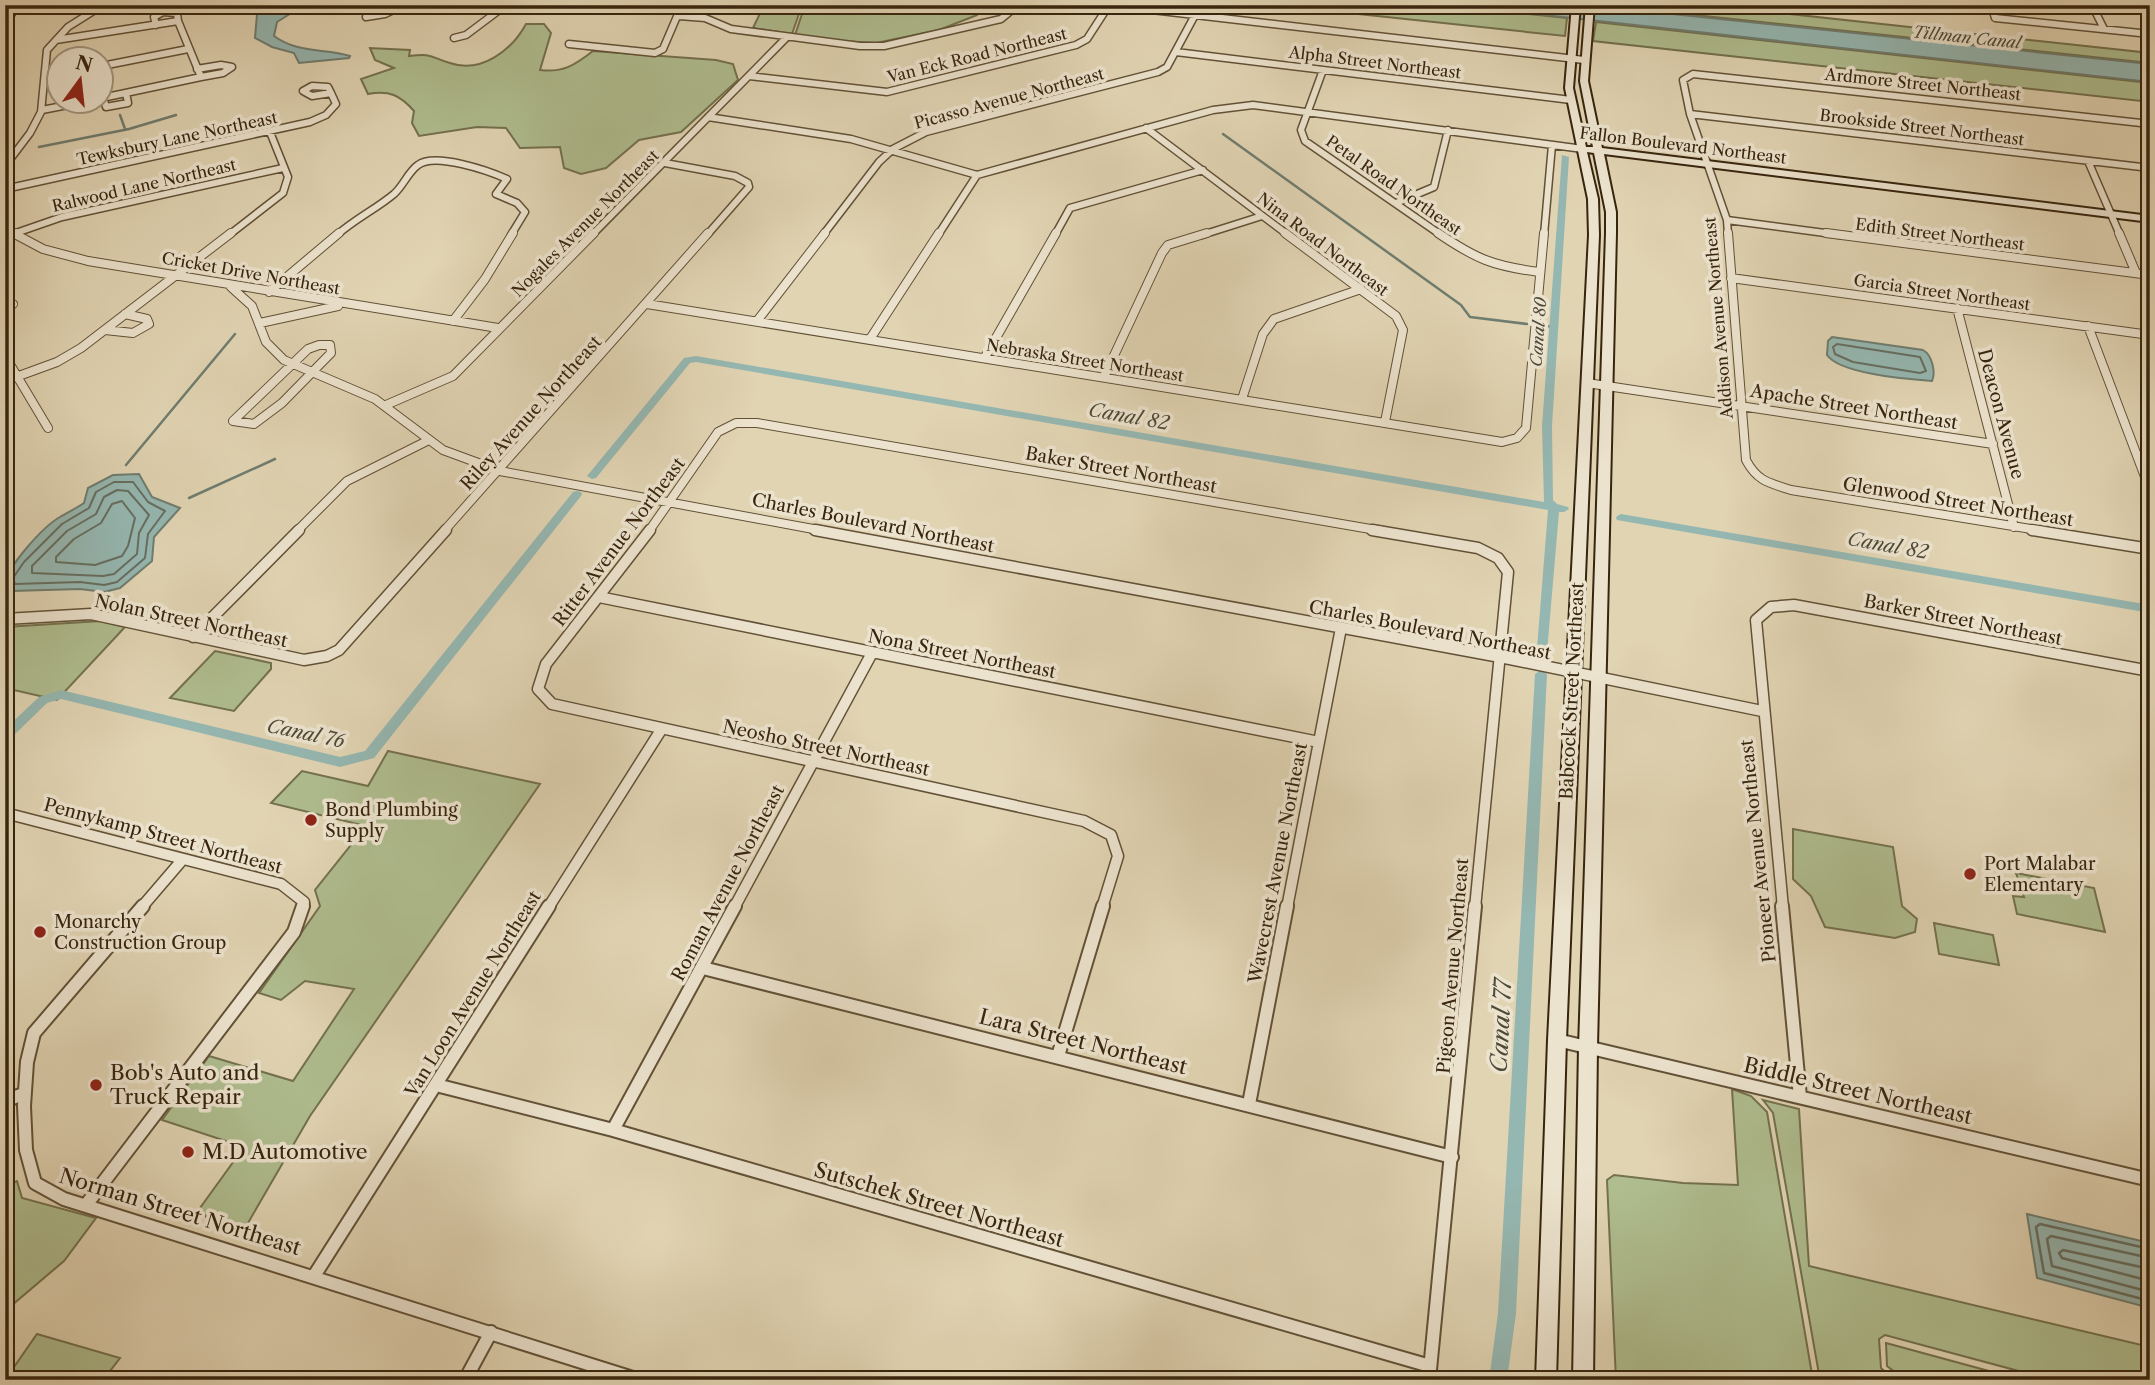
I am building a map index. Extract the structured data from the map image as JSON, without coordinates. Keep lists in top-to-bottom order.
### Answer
{
  "streets": {
    "main road": ["Fallon Boulevard Northeast", "Babcock Street Northeast"],
    "street": [
      "Van Eck Road Northeast",
      "Alpha Street Northeast",
      "Ardmore Street Northeast",
      "Picasso Avenue Northeast",
      "Brookside Street Northeast",
      "Tewksbury Lane Northeast",
      "Ralwood Lane Northeast",
      "Petal Road Northeast",
      "Nogales Avenue Northeast",
      "Edith Street Northeast",
      "Nina Road Northeast",
      "Cricket Drive Northeast",
      "Garcia Street Northeast",
      "Addison Avenue Northeast",
      "Nebraska Street Northeast",
      "Apache Street Northeast",
      "Riley Avenue Northeast",
      "Deacon Avenue",
      "Baker Street Northeast",
      "Glenwood Street Northeast",
      "Charles Boulevard Northeast",
      "Ritter Avenue Northeast",
      "Barker Street Northeast",
      "Nolan Street Northeast",
      "Nona Street Northeast",
      "Neosho Street Northeast",
      "Pennykamp Street Northeast",
      "Pioneer Avenue Northeast",
      "Wavecrest Avenue Northeast",
      "Roman Avenue Northeast",
      "Pigeon Avenue Northeast",
      "Van Loon Avenue Northeast",
      "Lara Street Northeast",
      "Biddle Street Northeast",
      "Sutschek Street Northeast",
      "Norman Street Northeast"
    ]
  },
  "crossings": [
    ["Van Eck Road Northeast", "Nogales Avenue Northeast"],
    ["Alpha Street Northeast", "Picasso Avenue Northeast"],
    ["Alpha Street Northeast", "Petal Road Northeast"],
    ["Alpha Street Northeast", "Babcock Street Northeast"],
    ["Ardmore Street Northeast", "Addison Avenue Northeast"],
    ["Picasso Avenue Northeast", "Nebraska Street Northeast"],
    ["Brookside Street Northeast", "Addison Avenue Northeast"],
    ["Fallon Boulevard Northeast", "Petal Road Northeast"],
    ["Fallon Boulevard Northeast", "Nina Road Northeast"],
    ["Fallon Boulevard Northeast", "Addison Avenue Northeast"],
    ["Fallon Boulevard Northeast", "Babcock Street Northeast"],
    ["Ralwood Lane Northeast", "Cricket Drive Northeast"],
    ["Petal Road Northeast", "Nebraska Street Northeast"],
    ["Nogales Avenue Northeast", "Cricket Drive Northeast"],
    ["Nogales Avenue Northeast", "Riley Avenue Northeast"],
    ["Nogales Avenue Northeast", "Charles Boulevard Northeast"],
    ["Edith Street Northeast", "Addison Avenue Northeast"],
    ["Nina Road Northeast", "Nebraska Street Northeast"],
    ["Cricket Drive Northeast", "Charles Boulevard Northeast"],
    ["Garcia Street Northeast", "Addison Avenue Northeast"],
    ["Garcia Street Northeast", "Deacon Avenue"],
    ["Addison Avenue Northeast", "Apache Street Northeast"],
    ["Addison Avenue Northeast", "Glenwood Street Northeast"],
    ["Nebraska Street Northeast", "Riley Avenue Northeast"],
    ["Apache Street Northeast", "Deacon Avenue"],
    ["Apache Street Northeast", "Babcock Street Northeast"],
    ["Riley Avenue Northeast", "Charles Boulevard Northeast"],
    ["Riley Avenue Northeast", "Nolan Street Northeast"],
    ["Deacon Avenue", "Glenwood Street Northeast"],
    ["Baker Street Northeast", "Ritter Avenue Northeast"],
    ["Baker Street Northeast", "Pigeon Avenue Northeast"],
    ["Charles Boulevard Northeast", "Ritter Avenue Northeast"],
    ["Charles Boulevard Northeast", "Babcock Street Northeast"],
    ["Charles Boulevard Northeast", "Pioneer Avenue Northeast"],
    ["Charles Boulevard Northeast", "Wavecrest Avenue Northeast"],
    ["Charles Boulevard Northeast", "Pigeon Avenue Northeast"],
    ["Ritter Avenue Northeast", "Nona Street Northeast"],
    ["Ritter Avenue Northeast", "Neosho Street Northeast"],
    ["Barker Street Northeast", "Pioneer Avenue Northeast"],
    ["Nona Street Northeast", "Wavecrest Avenue Northeast"],
    ["Nona Street Northeast", "Roman Avenue Northeast"],
    ["Babcock Street Northeast", "Biddle Street Northeast"],
    ["Neosho Street Northeast", "Roman Avenue Northeast"],
    ["Neosho Street Northeast", "Van Loon Avenue Northeast"],
    ["Neosho Street Northeast", "Lara Street Northeast"],
    ["Pennykamp Street Northeast", "Norman Street Northeast"],
    ["Pioneer Avenue Northeast", "Biddle Street Northeast"],
    ["Wavecrest Avenue Northeast", "Lara Street Northeast"],
    ["Roman Avenue Northeast", "Lara Street Northeast"],
    ["Roman Avenue Northeast", "Sutschek Street Northeast"],
    ["Pigeon Avenue Northeast", "Lara Street Northeast"],
    ["Pigeon Avenue Northeast", "Sutschek Street Northeast"],
    ["Van Loon Avenue Northeast", "Sutschek Street Northeast"],
    ["Van Loon Avenue Northeast", "Norman Street Northeast"]
  ],
  "water": [
    "Tillman Canal",
    "Canal 80",
    "Canal 82",
    "Canal 76",
    "Canal 77"
  ],
  "places": [
    "Bond Plumbing Supply",
    "Port Malabar Elementary",
    "Monarchy Construction Group",
    "Bob's Auto and Truck Repair",
    "M.D Automotive"
  ],
  "north": "top"
}
